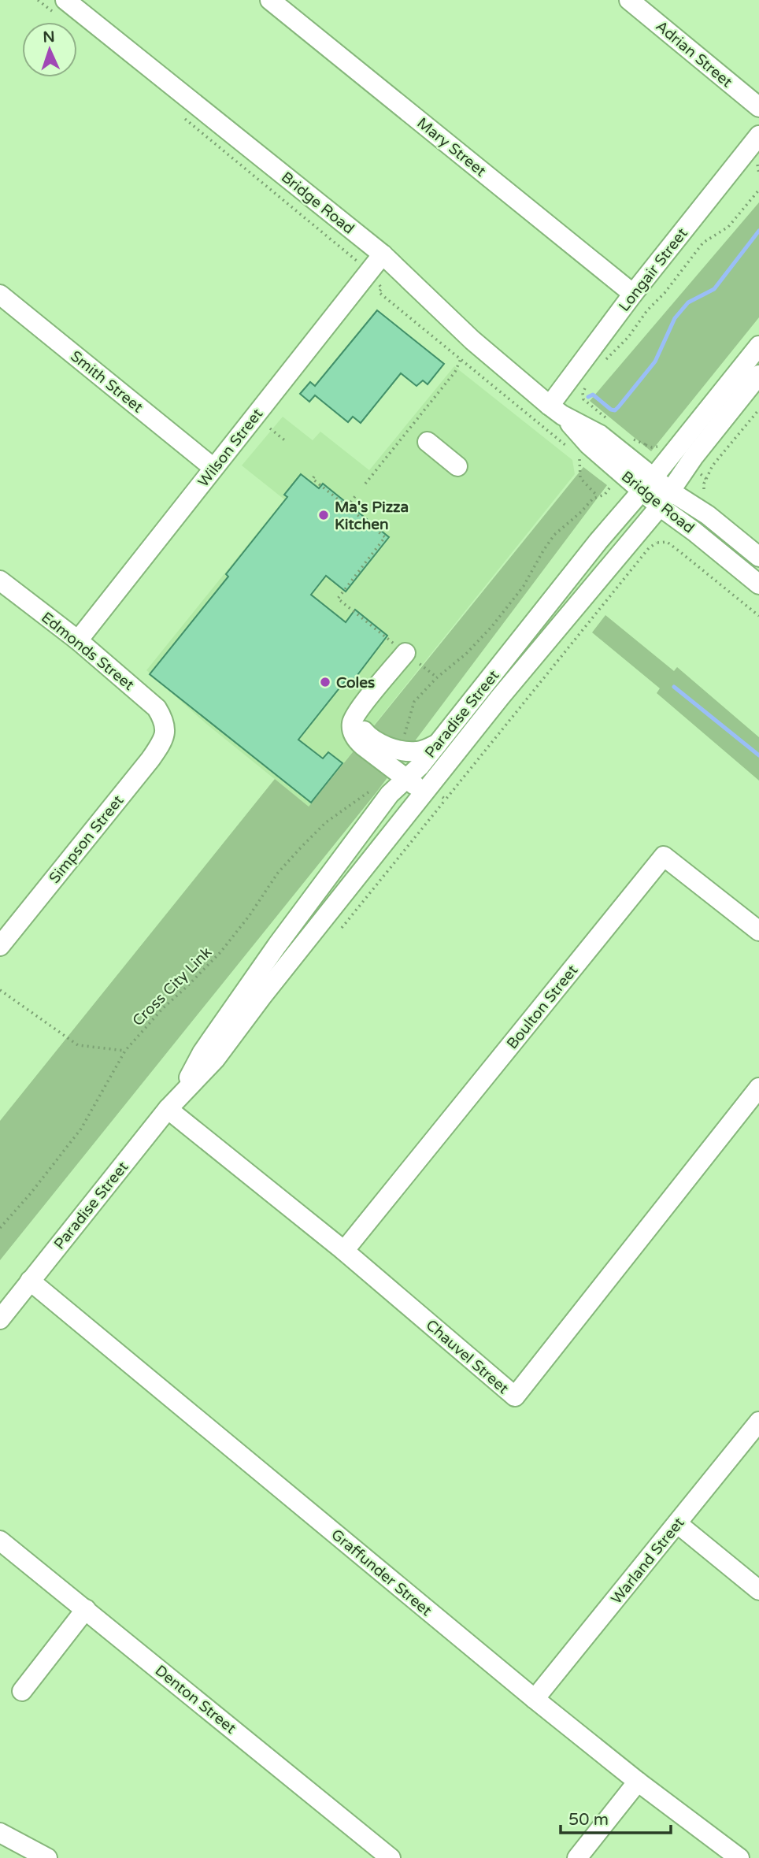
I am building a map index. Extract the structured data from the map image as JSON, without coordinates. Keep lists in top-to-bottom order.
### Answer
{
  "streets": {
    "street": [
      "Adrian Street",
      "Mary Street",
      "Bridge Road",
      "Longair Street",
      "Smith Street",
      "Wilson Street",
      "Edmonds Street",
      "Paradise Street",
      "Simpson Street",
      "Boulton Street",
      "Chauvel Street",
      "Warland Street",
      "Graffunder Street",
      "Denton Street"
    ],
    "path": ["Cross City Link"]
  },
  "crossings": [
    ["Mary Street", "Longair Street"],
    ["Bridge Road", "Longair Street"],
    ["Bridge Road", "Wilson Street"],
    ["Bridge Road", "Paradise Street"],
    ["Smith Street", "Wilson Street"],
    ["Wilson Street", "Edmonds Street"],
    ["Edmonds Street", "Simpson Street"],
    ["Paradise Street", "Chauvel Street"],
    ["Paradise Street", "Graffunder Street"],
    ["Boulton Street", "Chauvel Street"],
    ["Warland Street", "Graffunder Street"]
  ],
  "places": ["Ma's Pizza Kitchen", "Coles"],
  "scale_bar": "50 m",
  "north": "top"
}
